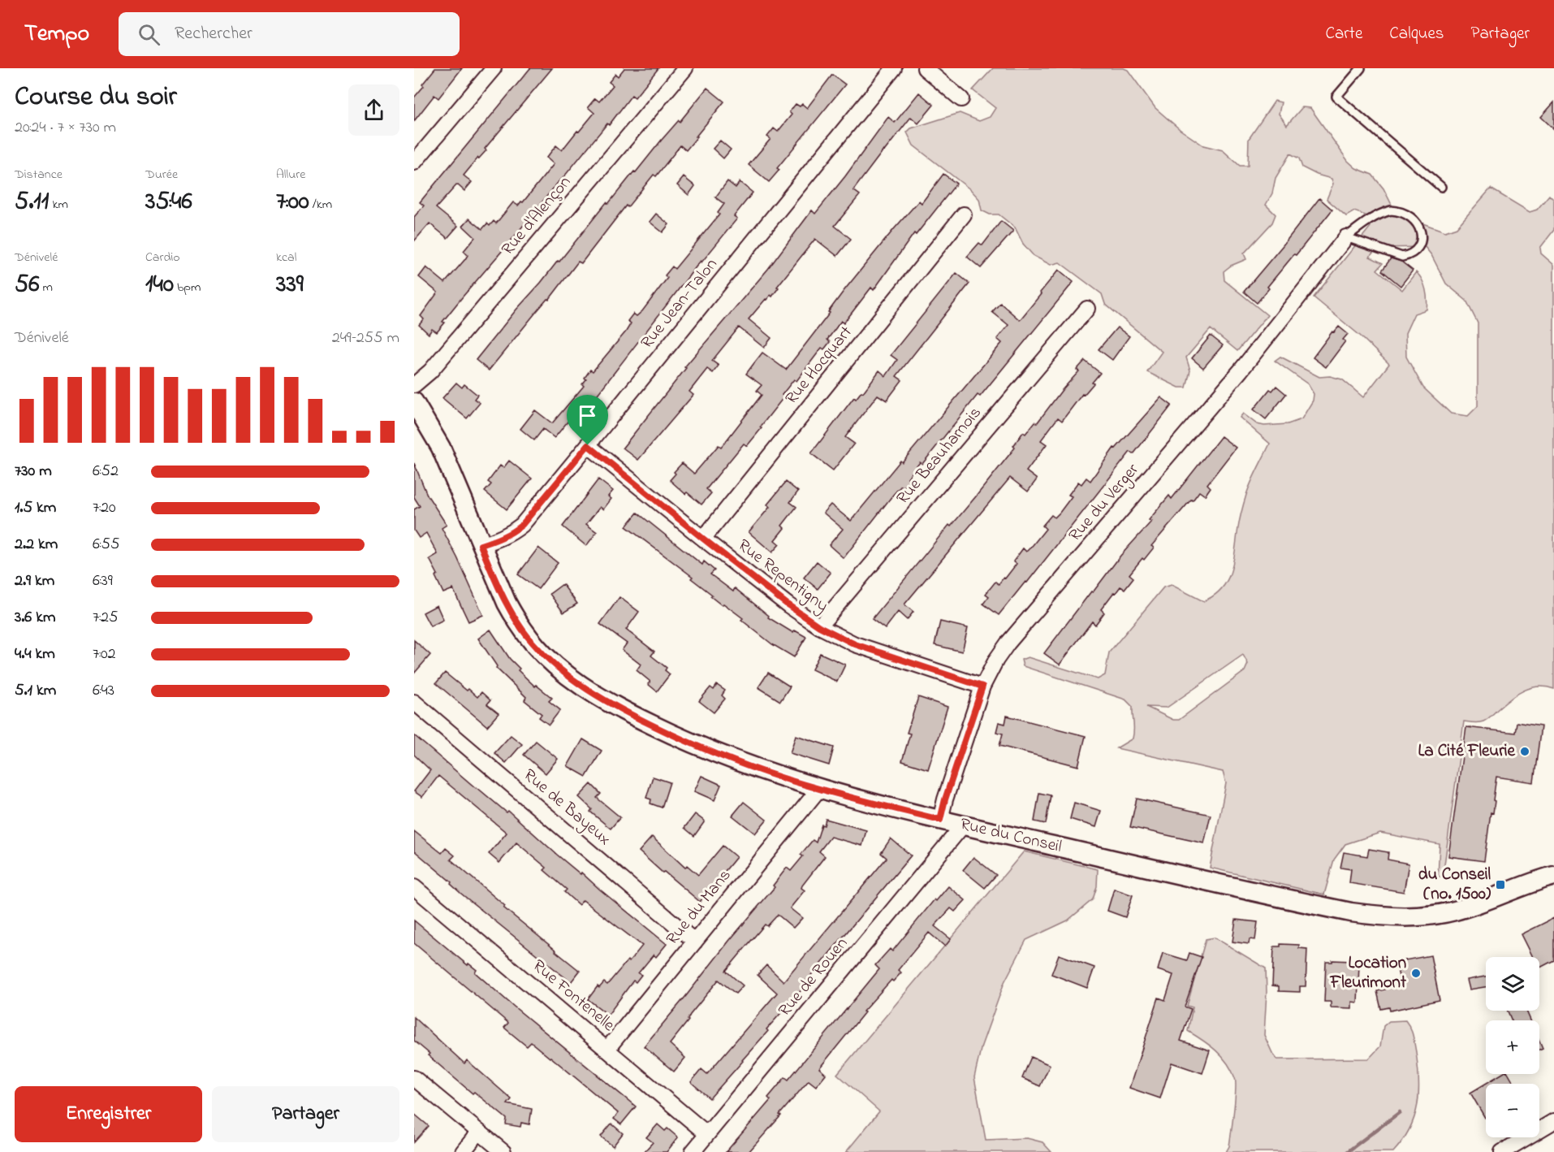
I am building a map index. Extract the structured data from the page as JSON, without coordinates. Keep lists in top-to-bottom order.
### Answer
{
  "streets": {
    "street": [
      "Rue d'Alençon",
      "Rue Jean-Talon",
      "Rue Hocquart",
      "Rue Beauharnois",
      "Rue du Verger",
      "Rue Repentigny",
      "Rue de Bayeux",
      "Rue du Conseil",
      "Rue du Mans",
      "Rue de Rouen",
      "Rue Fontenelle"
    ]
  },
  "crossings": [
    ["Rue Jean-Talon", "Rue Repentigny"],
    ["Rue Jean-Talon", "Rue du Conseil"],
    ["Rue Hocquart", "Rue Repentigny"],
    ["Rue Beauharnois", "Rue Repentigny"],
    ["Rue du Verger", "Rue Repentigny"],
    ["Rue du Verger", "Rue du Conseil"],
    ["Rue de Bayeux", "Rue du Mans"],
    ["Rue du Conseil", "Rue du Mans"],
    ["Rue du Conseil", "Rue de Rouen"],
    ["Rue du Mans", "Rue Fontenelle"],
    ["Rue de Rouen", "Rue Fontenelle"]
  ],
  "places": {
    "other": ["La Cité Fleurie", "Location Fleurimont"],
    "transit": ["du Conseil (no. 1500)"]
  },
  "page": {
    "header": "Tempo",
    "search": "Rechercher",
    "nav": ["Carte", "Calques", "Partager"],
    "heading": ["Course du soir", "20:24 · 7 × 730 m"],
    "stats": [
      ["Distance", "5.11 km"],
      ["Durée", "35:46"],
      ["Allure", "7:00 /km"],
      ["Dénivelé", "56 m"],
      ["Cardio", "140 bpm"],
      ["kcal", "339"]
    ],
    "chart": ["Dénivelé", "249–255 m"],
    "list": [
      {
        "name": "730 m",
        "note": "6:52"
      },
      {
        "name": "1.5 km",
        "note": "7:20"
      },
      {
        "name": "2.2 km",
        "note": "6:55"
      },
      {
        "name": "2.9 km",
        "note": "6:39"
      },
      {
        "name": "3.6 km",
        "note": "7:25"
      },
      {
        "name": "4.4 km",
        "note": "7:02"
      },
      {
        "name": "5.1 km",
        "note": "6:43"
      }
    ],
    "map_buttons": ["+", "−"],
    "buttons": ["Enregistrer", "Partager"]
  }
}
